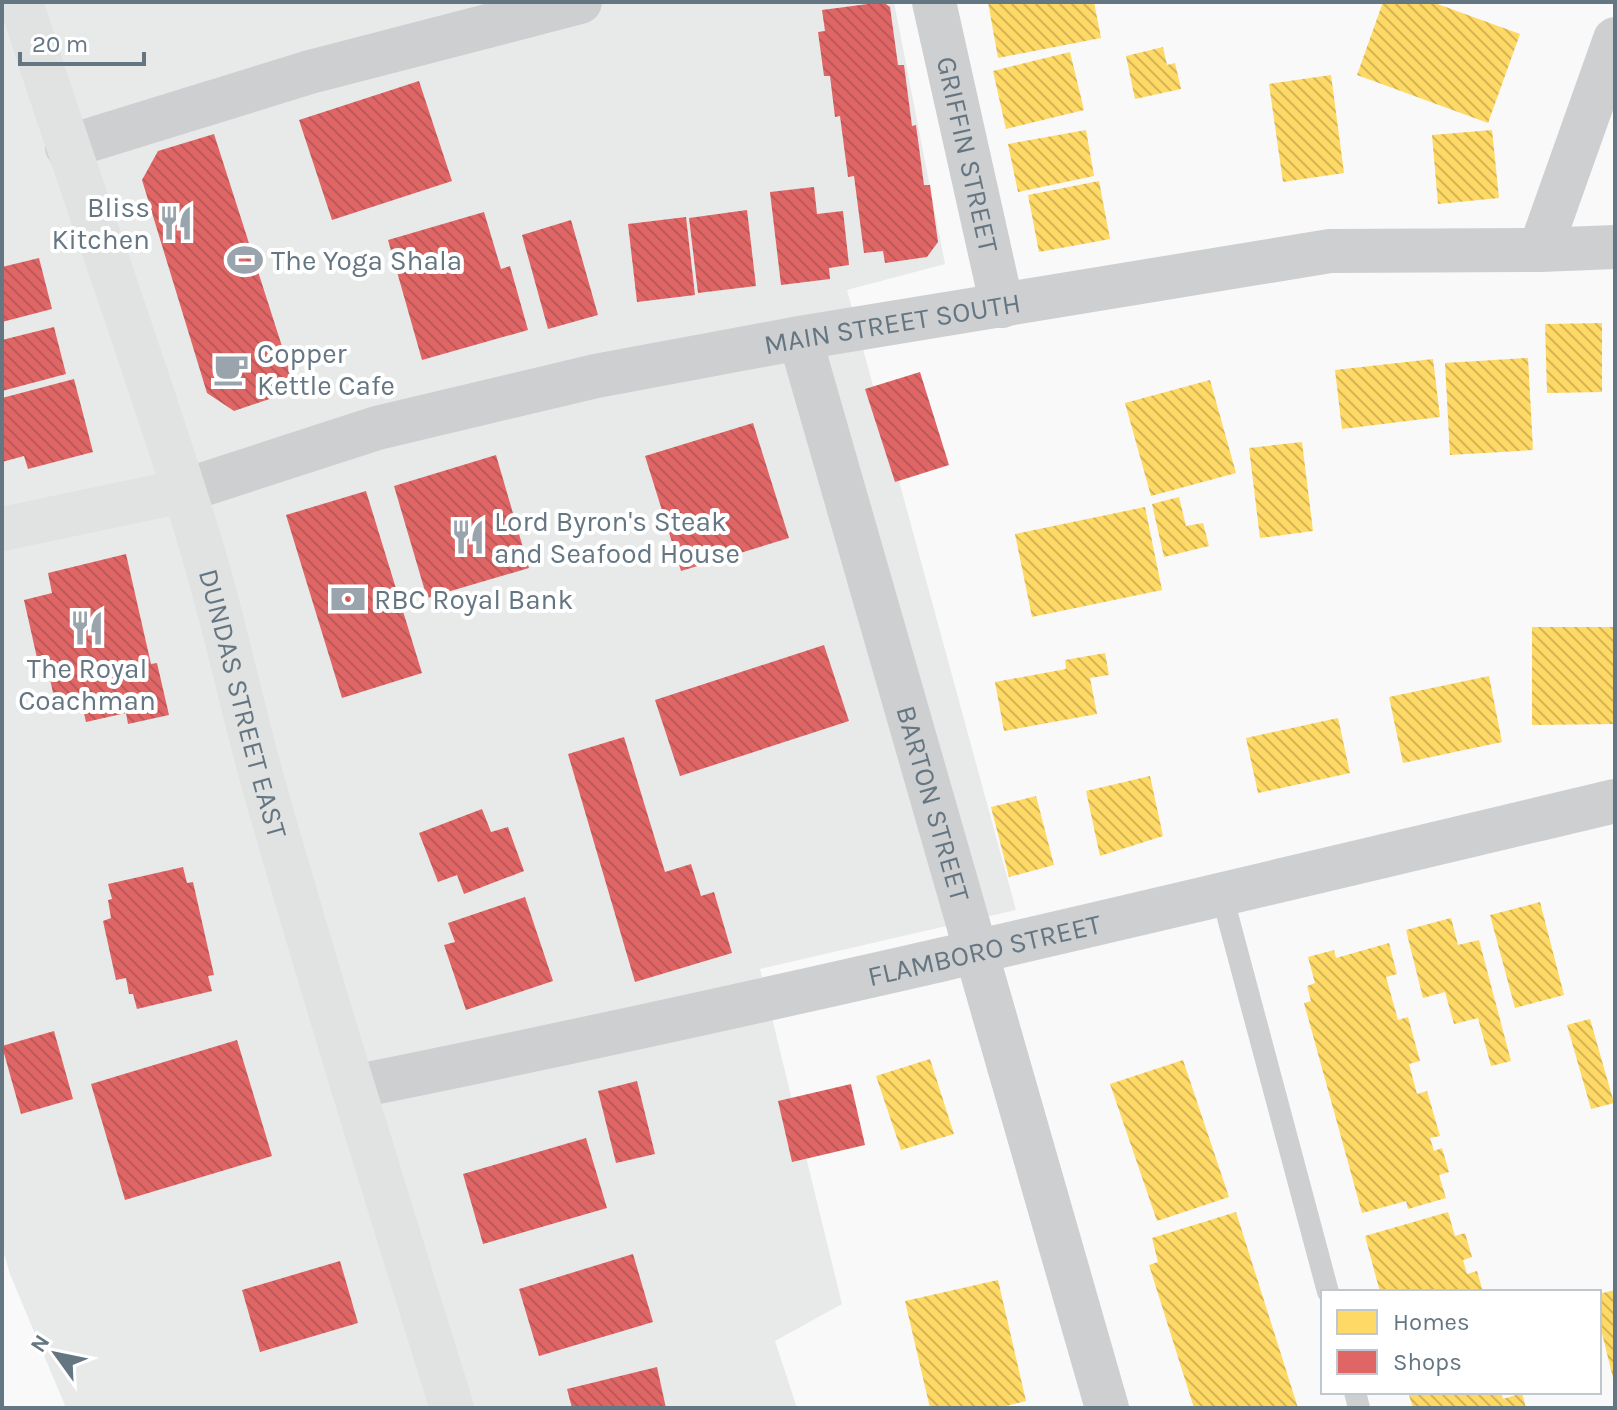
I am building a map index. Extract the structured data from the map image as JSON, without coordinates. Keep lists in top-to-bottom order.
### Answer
{
  "streets": {
    "main road": ["DUNDAS STREET EAST"],
    "street": [
      "GRIFFIN STREET",
      "MAIN STREET SOUTH",
      "BARTON STREET",
      "FLAMBORO STREET"
    ]
  },
  "crossings": [
    ["GRIFFIN STREET", "MAIN STREET SOUTH"],
    ["MAIN STREET SOUTH", "DUNDAS STREET EAST"],
    ["MAIN STREET SOUTH", "BARTON STREET"],
    ["DUNDAS STREET EAST", "FLAMBORO STREET"],
    ["BARTON STREET", "FLAMBORO STREET"]
  ],
  "places": {
    "restaurant": ["Bliss Kitchen", "Lord Byron's Steak and Seafood House", "The Royal Coachman"],
    "sports": ["The Yoga Shala"],
    "cafe": ["Copper Kettle Cafe"],
    "bank": ["RBC Royal Bank"]
  },
  "legend": ["Homes", "Shops"],
  "scale_bar": "20 m",
  "north": "top left"
}
